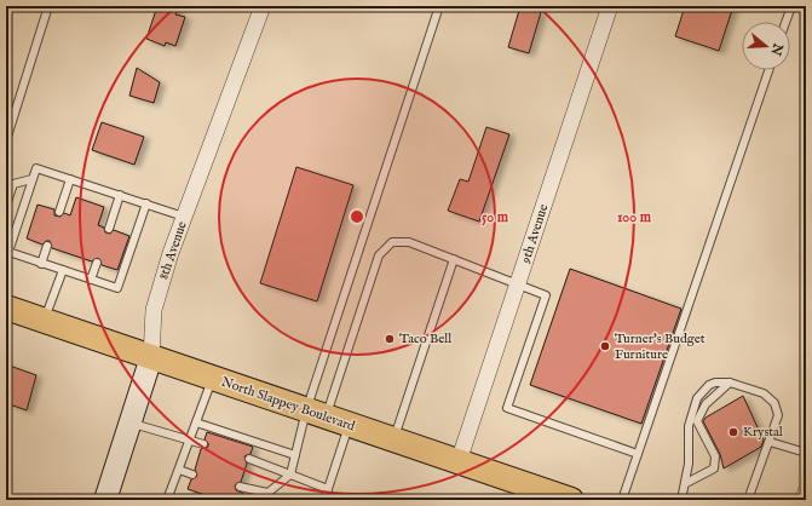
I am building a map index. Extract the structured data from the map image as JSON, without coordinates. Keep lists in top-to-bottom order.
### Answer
{
  "streets": {
    "main road": ["North Slappey Boulevard"],
    "street": ["9th Avenue", "8th Avenue"]
  },
  "crossings": [
    ["9th Avenue", "North Slappey Boulevard"],
    ["8th Avenue", "North Slappey Boulevard"]
  ],
  "places": ["Taco Bell", "Turner's Budget Furniture", "Krystal"],
  "north": "right",
  "rings": ["50 m", "100 m"]
}
